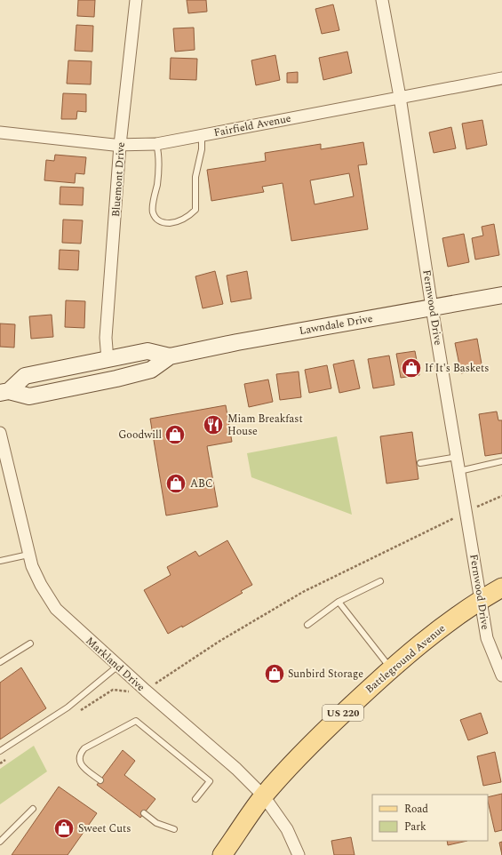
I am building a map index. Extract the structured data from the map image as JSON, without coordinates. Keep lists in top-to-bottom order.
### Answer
{
  "streets": {
    "main road": ["Lawndale Drive", "Battleground Avenue", "US 220"],
    "street": [
      "Fairfield Avenue",
      "Bluemont Drive",
      "Fernwood Drive",
      "Markland Drive"
    ]
  },
  "crossings": [
    ["Fairfield Avenue", "Bluemont Drive"],
    ["Fairfield Avenue", "Fernwood Drive"],
    ["Bluemont Drive", "Lawndale Drive"],
    ["Fernwood Drive", "Lawndale Drive"],
    ["Fernwood Drive", "Battleground Avenue"],
    ["Battleground Avenue", "Markland Drive"]
  ],
  "places": {
    "shop": [
      "If It's Baskets",
      "Goodwill",
      "ABC",
      "Sunbird Storage",
      "Sweet Cuts"
    ],
    "restaurant": ["Miam Breakfast House"]
  },
  "legend": ["Road", "Park"]
}
